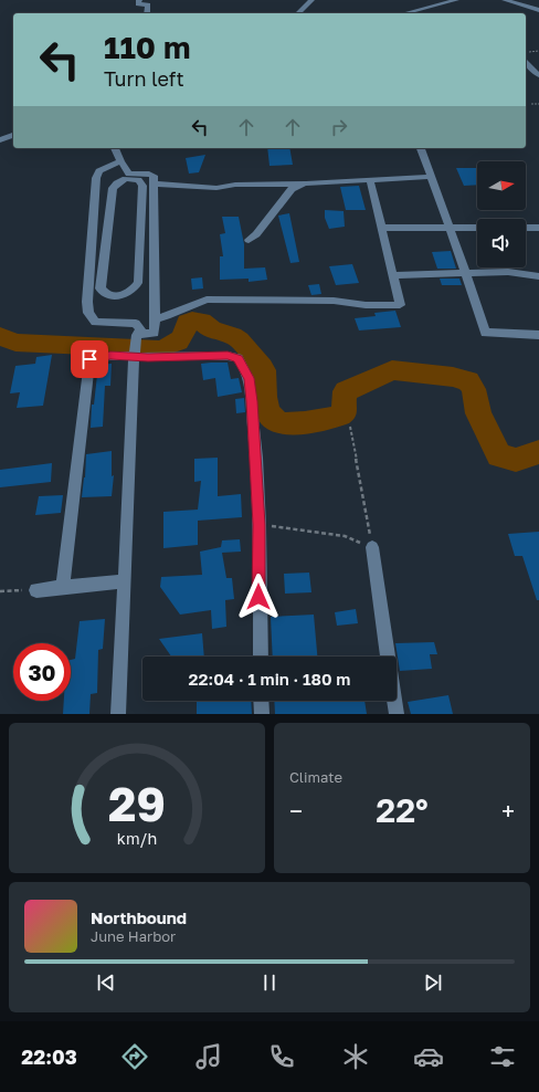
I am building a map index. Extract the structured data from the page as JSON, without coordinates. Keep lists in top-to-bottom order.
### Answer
{
  "north": "right",
  "page": {
    "turn": ["110 m", "Turn left"],
    "limit": "30",
    "trip": "22:04 · 1 min · 180 m",
    "tile": "Climate",
    "heat": ["−", "22°", "+"],
    "song": ["Northbound", "June Harbor"],
    "tabs": "22:03",
    "gauge": ["29", "km/h"]
  }
}
